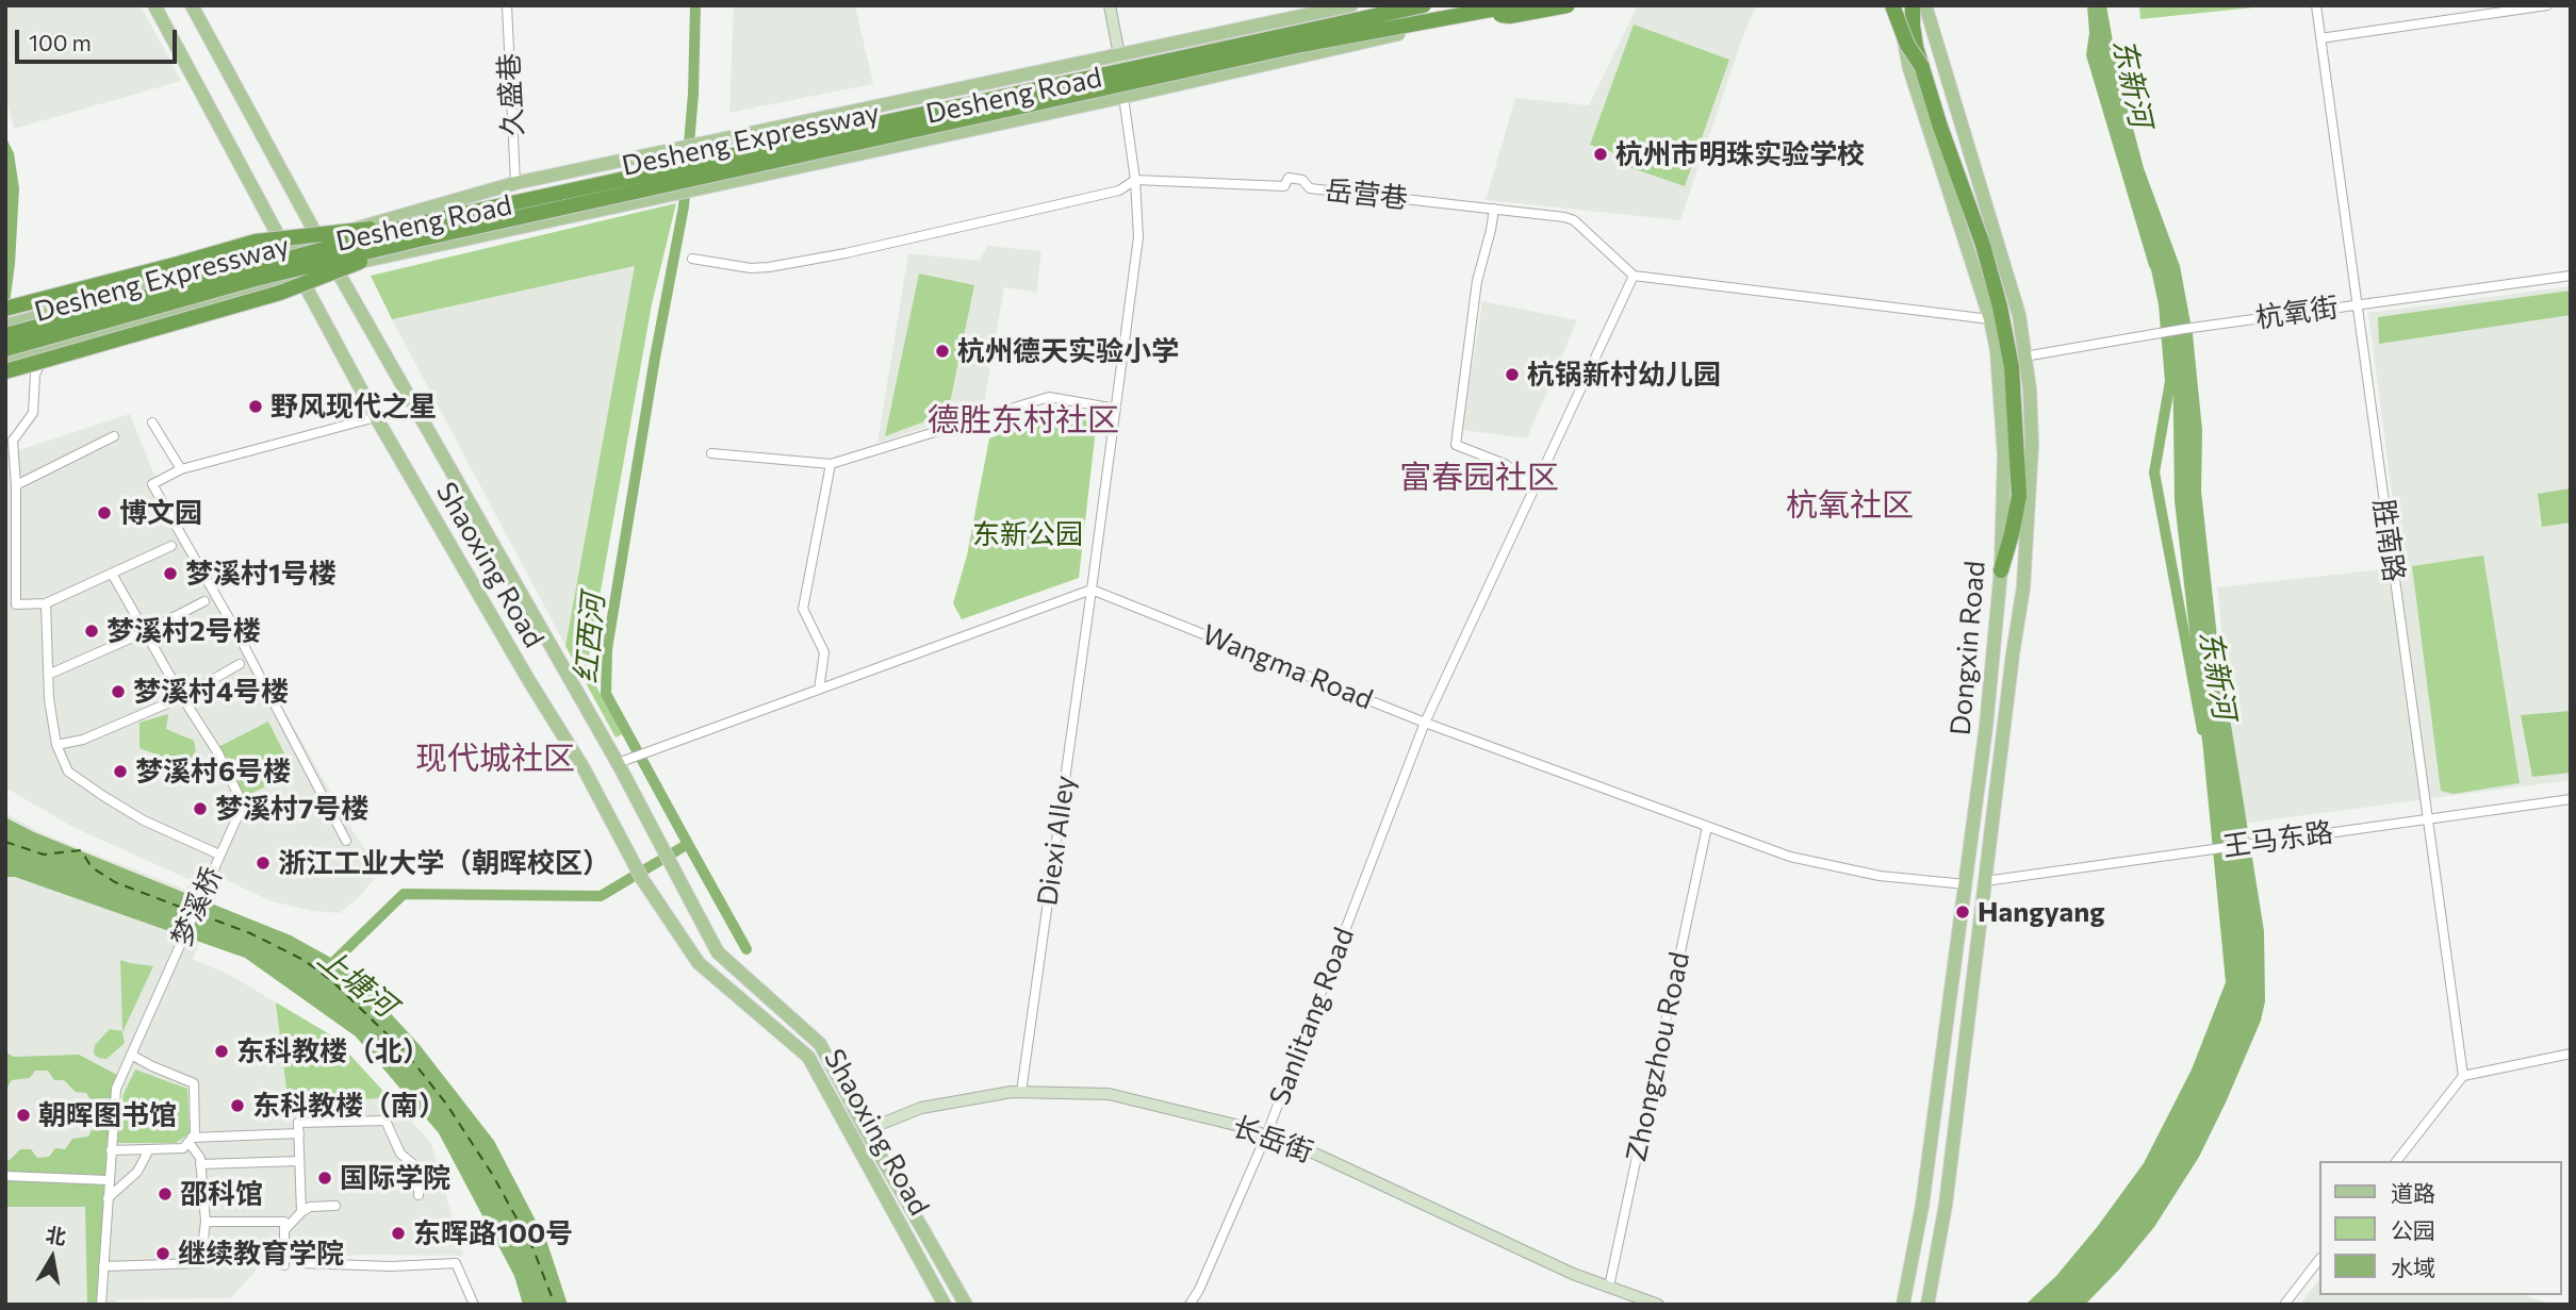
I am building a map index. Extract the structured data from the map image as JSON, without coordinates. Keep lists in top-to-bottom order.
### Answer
{
  "streets": {
    "highway": ["Desheng Expressway"],
    "main road": ["Desheng Road", "Shaoxing Road", "Dongxin Road"],
    "street": [
      "久盛巷",
      "岳营巷",
      "杭氧街",
      "胜南路",
      "Wangma Road",
      "王马东路",
      "Diexi Alley",
      "梦溪桥",
      "Sanlitang Road",
      "Zhongzhou Road",
      "长岳街"
    ]
  },
  "crossings": [
    ["久盛巷", "Desheng Road"],
    ["Desheng Road", "Desheng Expressway"],
    ["Desheng Road", "Shaoxing Road"],
    ["Desheng Road", "Diexi Alley"],
    ["岳营巷", "Diexi Alley"],
    ["岳营巷", "Sanlitang Road"],
    ["杭氧街", "胜南路"],
    ["杭氧街", "Dongxin Road"],
    ["胜南路", "王马东路"],
    ["Shaoxing Road", "长岳街"],
    ["Dongxin Road", "Wangma Road"],
    ["Dongxin Road", "王马东路"],
    ["Wangma Road", "Diexi Alley"],
    ["Wangma Road", "Sanlitang Road"],
    ["Wangma Road", "Zhongzhou Road"],
    ["Diexi Alley", "长岳街"],
    ["Sanlitang Road", "长岳街"],
    ["Zhongzhou Road", "长岳街"]
  ],
  "districts": [
    "德胜东村社区",
    "富春园社区",
    "杭氧社区",
    "现代城社区"
  ],
  "water": ["东新河", "红西河", "上塘河"],
  "parks": ["东新公园"],
  "places": [
    "杭州市明珠实验学校",
    "杭州德天实验小学",
    "杭锅新村幼儿园",
    "野风现代之星",
    "博文园",
    "梦溪村1号楼",
    "梦溪村2号楼",
    "梦溪村4号楼",
    "梦溪村6号楼",
    "梦溪村7号楼",
    "浙江工业大学（朝晖校区）",
    "Hangyang",
    "东科教楼（北）",
    "东科教楼（南）",
    "朝晖图书馆",
    "国际学院",
    "邵科馆",
    "东晖路100号",
    "继续教育学院"
  ],
  "legend": ["道路", "公园", "水域"],
  "scale_bar": "100 m",
  "north": "top"
}
